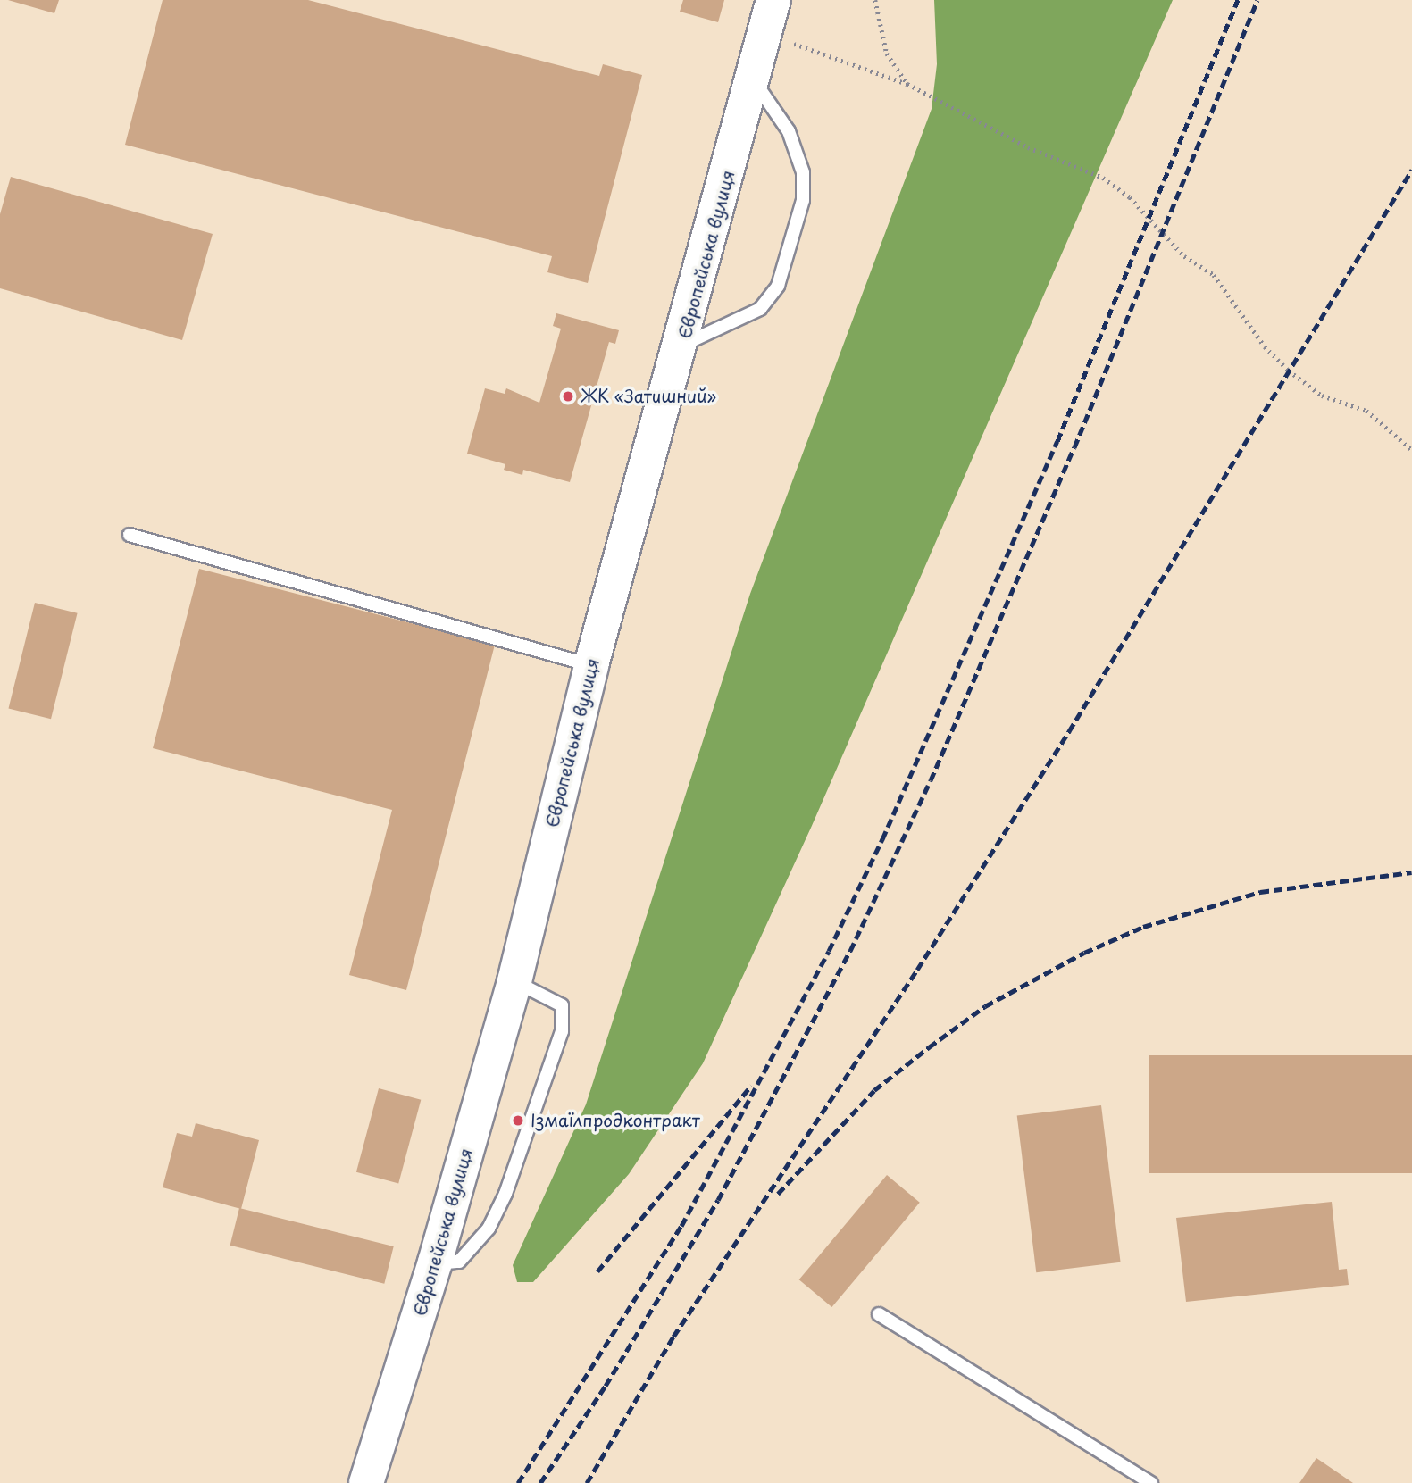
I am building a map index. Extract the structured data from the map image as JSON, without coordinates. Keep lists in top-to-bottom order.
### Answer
{
  "streets": {
    "main road": ["Європейська вулиця"]
  },
  "places": ["ЖК «Затишний»", "Ізмаїлпродконтракт"]
}
